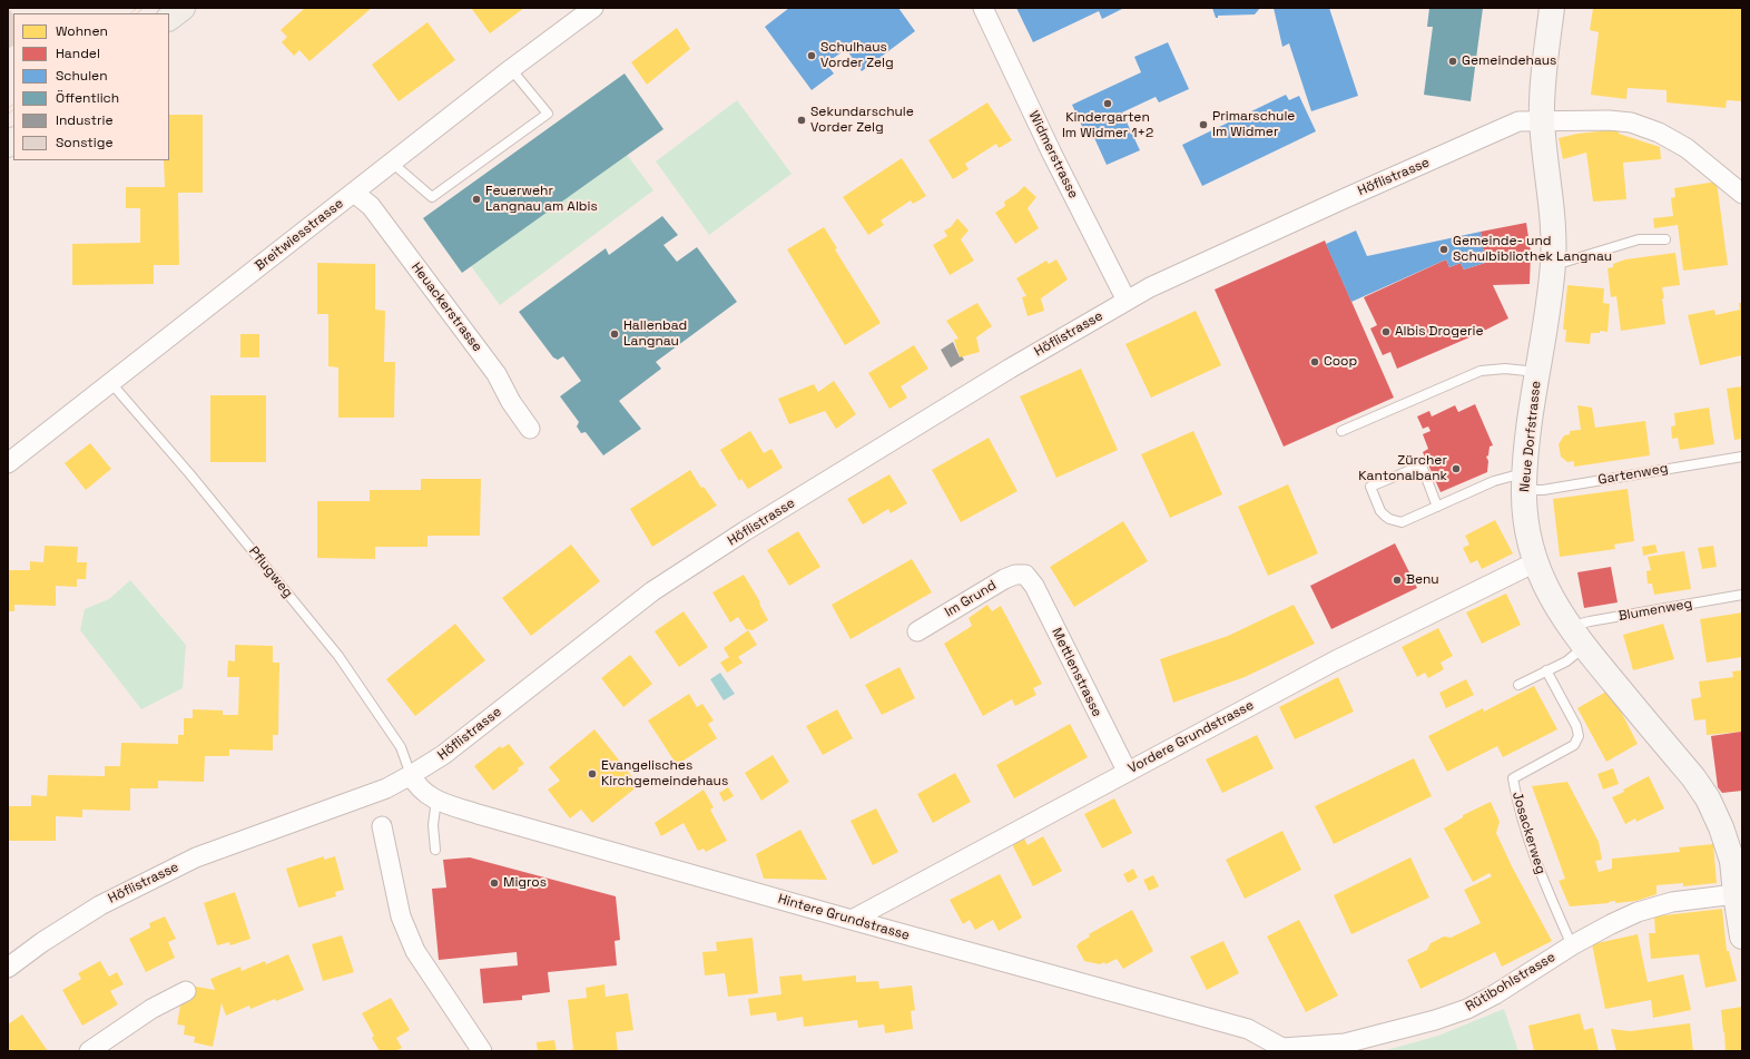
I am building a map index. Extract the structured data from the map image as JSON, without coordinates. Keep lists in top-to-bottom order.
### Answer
{
  "streets": {
    "main road": ["Neue Dorfstrasse"],
    "street": [
      "Widmerstrasse",
      "Höflistrasse",
      "Breitwiesstrasse",
      "Heuackerstrasse",
      "Im Grund",
      "Mettlenstrasse",
      "Vordere Grundstrasse",
      "Hintere Grundstrasse",
      "Rütibohlstrasse"
    ],
    "lane": [
      "Gartenweg",
      "Pflugweg",
      "Blumenweg",
      "Josackerweg"
    ]
  },
  "crossings": [
    ["Widmerstrasse", "Höflistrasse"],
    ["Höflistrasse", "Neue Dorfstrasse"],
    ["Höflistrasse", "Pflugweg"],
    ["Höflistrasse", "Hintere Grundstrasse"],
    ["Breitwiesstrasse", "Heuackerstrasse"],
    ["Breitwiesstrasse", "Pflugweg"],
    ["Neue Dorfstrasse", "Gartenweg"],
    ["Neue Dorfstrasse", "Blumenweg"],
    ["Neue Dorfstrasse", "Vordere Grundstrasse"],
    ["Neue Dorfstrasse", "Rütibohlstrasse"],
    ["Pflugweg", "Hintere Grundstrasse"],
    ["Im Grund", "Mettlenstrasse"],
    ["Mettlenstrasse", "Vordere Grundstrasse"],
    ["Vordere Grundstrasse", "Hintere Grundstrasse"],
    ["Josackerweg", "Rütibohlstrasse"],
    ["Hintere Grundstrasse", "Rütibohlstrasse"]
  ],
  "places": [
    "Schulhaus Vorder Zelg",
    "Gemeindehaus",
    "Kindergarten Im Widmer 1+2",
    "Sekundarschule Vorder Zelg",
    "Primarschule Im Widmer",
    "Feuerwehr Langnau am Albis",
    "Gemeinde- und Schulbibliothek Langnau",
    "Albis Drogerie",
    "Hallenbad Langnau",
    "Coop",
    "Zürcher Kantonalbank",
    "Benu",
    "Evangelisches Kirchgemeindehaus",
    "Migros"
  ],
  "legend": [
    "Wohnen",
    "Handel",
    "Schulen",
    "Öffentlich",
    "Industrie",
    "Sonstige"
  ]
}
